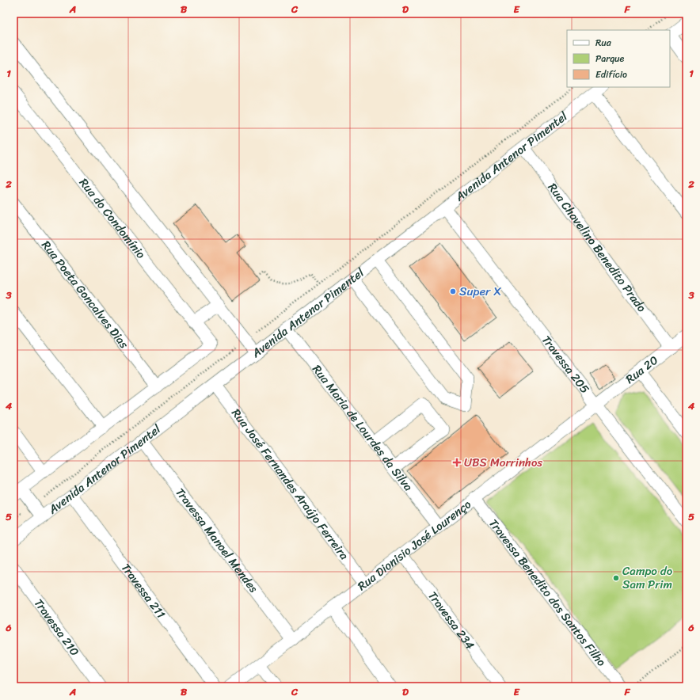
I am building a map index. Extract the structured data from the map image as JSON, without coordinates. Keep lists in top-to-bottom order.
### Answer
{
  "streets": {
    "street": [
      "Avenida Antenor Pimentel",
      "Rua do Condomínio",
      "Rua Chavelino Benedito Prado",
      "Rua Poeta Goncalves Dias",
      "Travessa 205",
      "Rua 20",
      "Rua Maria de Lourdes da Silva",
      "Rua José Fernandes Araújo Ferreira",
      "Travessa Manoel Mendes",
      "Rua Dionisio José Lourenço",
      "Travessa 211",
      "Travessa Benedito dos Santos Filho",
      "Travessa 234",
      "Travessa 210"
    ]
  },
  "crossings": [
    ["Avenida Antenor Pimentel", "Rua Chavelino Benedito Prado"],
    ["Avenida Antenor Pimentel", "Travessa 205"],
    ["Avenida Antenor Pimentel", "Rua Maria de Lourdes da Silva"],
    ["Avenida Antenor Pimentel", "Rua José Fernandes Araújo Ferreira"],
    ["Avenida Antenor Pimentel", "Travessa Manoel Mendes"],
    ["Avenida Antenor Pimentel", "Travessa 211"],
    ["Rua do Condomínio", "Rua Poeta Goncalves Dias"],
    ["Rua Chavelino Benedito Prado", "Rua 20"],
    ["Travessa 205", "Rua 20"],
    ["Travessa 205", "Rua Dionisio José Lourenço"],
    ["Rua 20", "Rua Dionisio José Lourenço"],
    ["Rua Maria de Lourdes da Silva", "Rua Dionisio José Lourenço"],
    ["Rua José Fernandes Araújo Ferreira", "Rua Dionisio José Lourenço"],
    ["Travessa Manoel Mendes", "Rua Dionisio José Lourenço"],
    ["Rua Dionisio José Lourenço", "Travessa Benedito dos Santos Filho"],
    ["Rua Dionisio José Lourenço", "Travessa 234"]
  ],
  "places": {
    "other": ["Super X", "Campo do Sam Prim"],
    "health": ["UBS Morrinhos"]
  },
  "legend": ["Rua", "Parque", "Edifício"],
  "grid": {
    "columns": [
      "A",
      "B",
      "C",
      "D",
      "E",
      "F"
    ],
    "rows": [
      "1",
      "2",
      "3",
      "4",
      "5",
      "6"
    ]
  }
}
